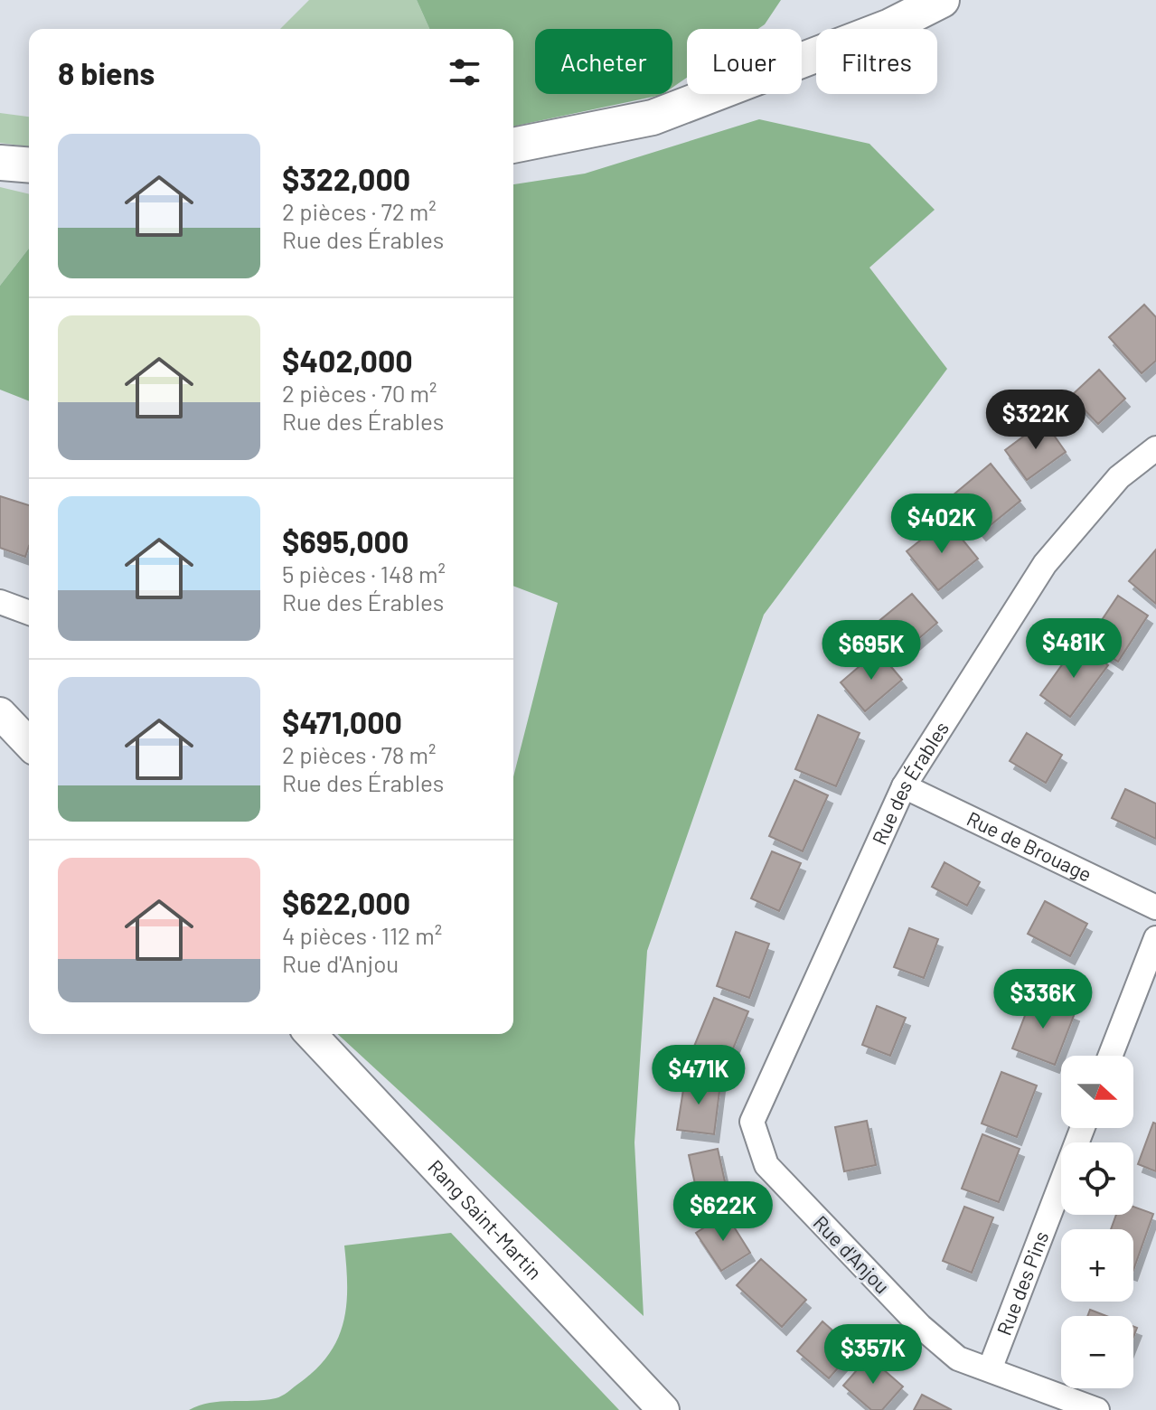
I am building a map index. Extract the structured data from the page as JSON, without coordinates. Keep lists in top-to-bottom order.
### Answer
{
  "streets": {
    "street": [
      "Rue des Érables",
      "Rue de Brouage",
      "Rang Saint-Martin",
      "Rue d'Anjou",
      "Rue des Pins"
    ]
  },
  "crossings": [
    ["Rue des Érables", "Rue de Brouage"],
    ["Rue des Érables", "Rue d'Anjou"],
    ["Rue d'Anjou", "Rue des Pins"]
  ],
  "north": "right",
  "page": {
    "chip": ["Acheter", "Louer", "Filtres"],
    "heading": "8 biens",
    "list": [
      {
        "name": "$322,000",
        "note": "2 pièces · 72 m² · Rue des Érables"
      },
      {
        "name": "$402,000",
        "note": "2 pièces · 70 m² · Rue des Érables"
      },
      {
        "name": "$695,000",
        "note": "5 pièces · 148 m² · Rue des Érables"
      },
      {
        "name": "$471,000",
        "note": "2 pièces · 78 m² · Rue des Érables"
      },
      {
        "name": "$622,000",
        "note": "4 pièces · 112 m² · Rue d'Anjou"
      }
    ],
    "price": [
      "$322K",
      "$402K",
      "$481K",
      "$695K",
      "$336K",
      "$471K",
      "$622K",
      "$357K"
    ],
    "map_buttons": ["+", "−"]
  }
}
